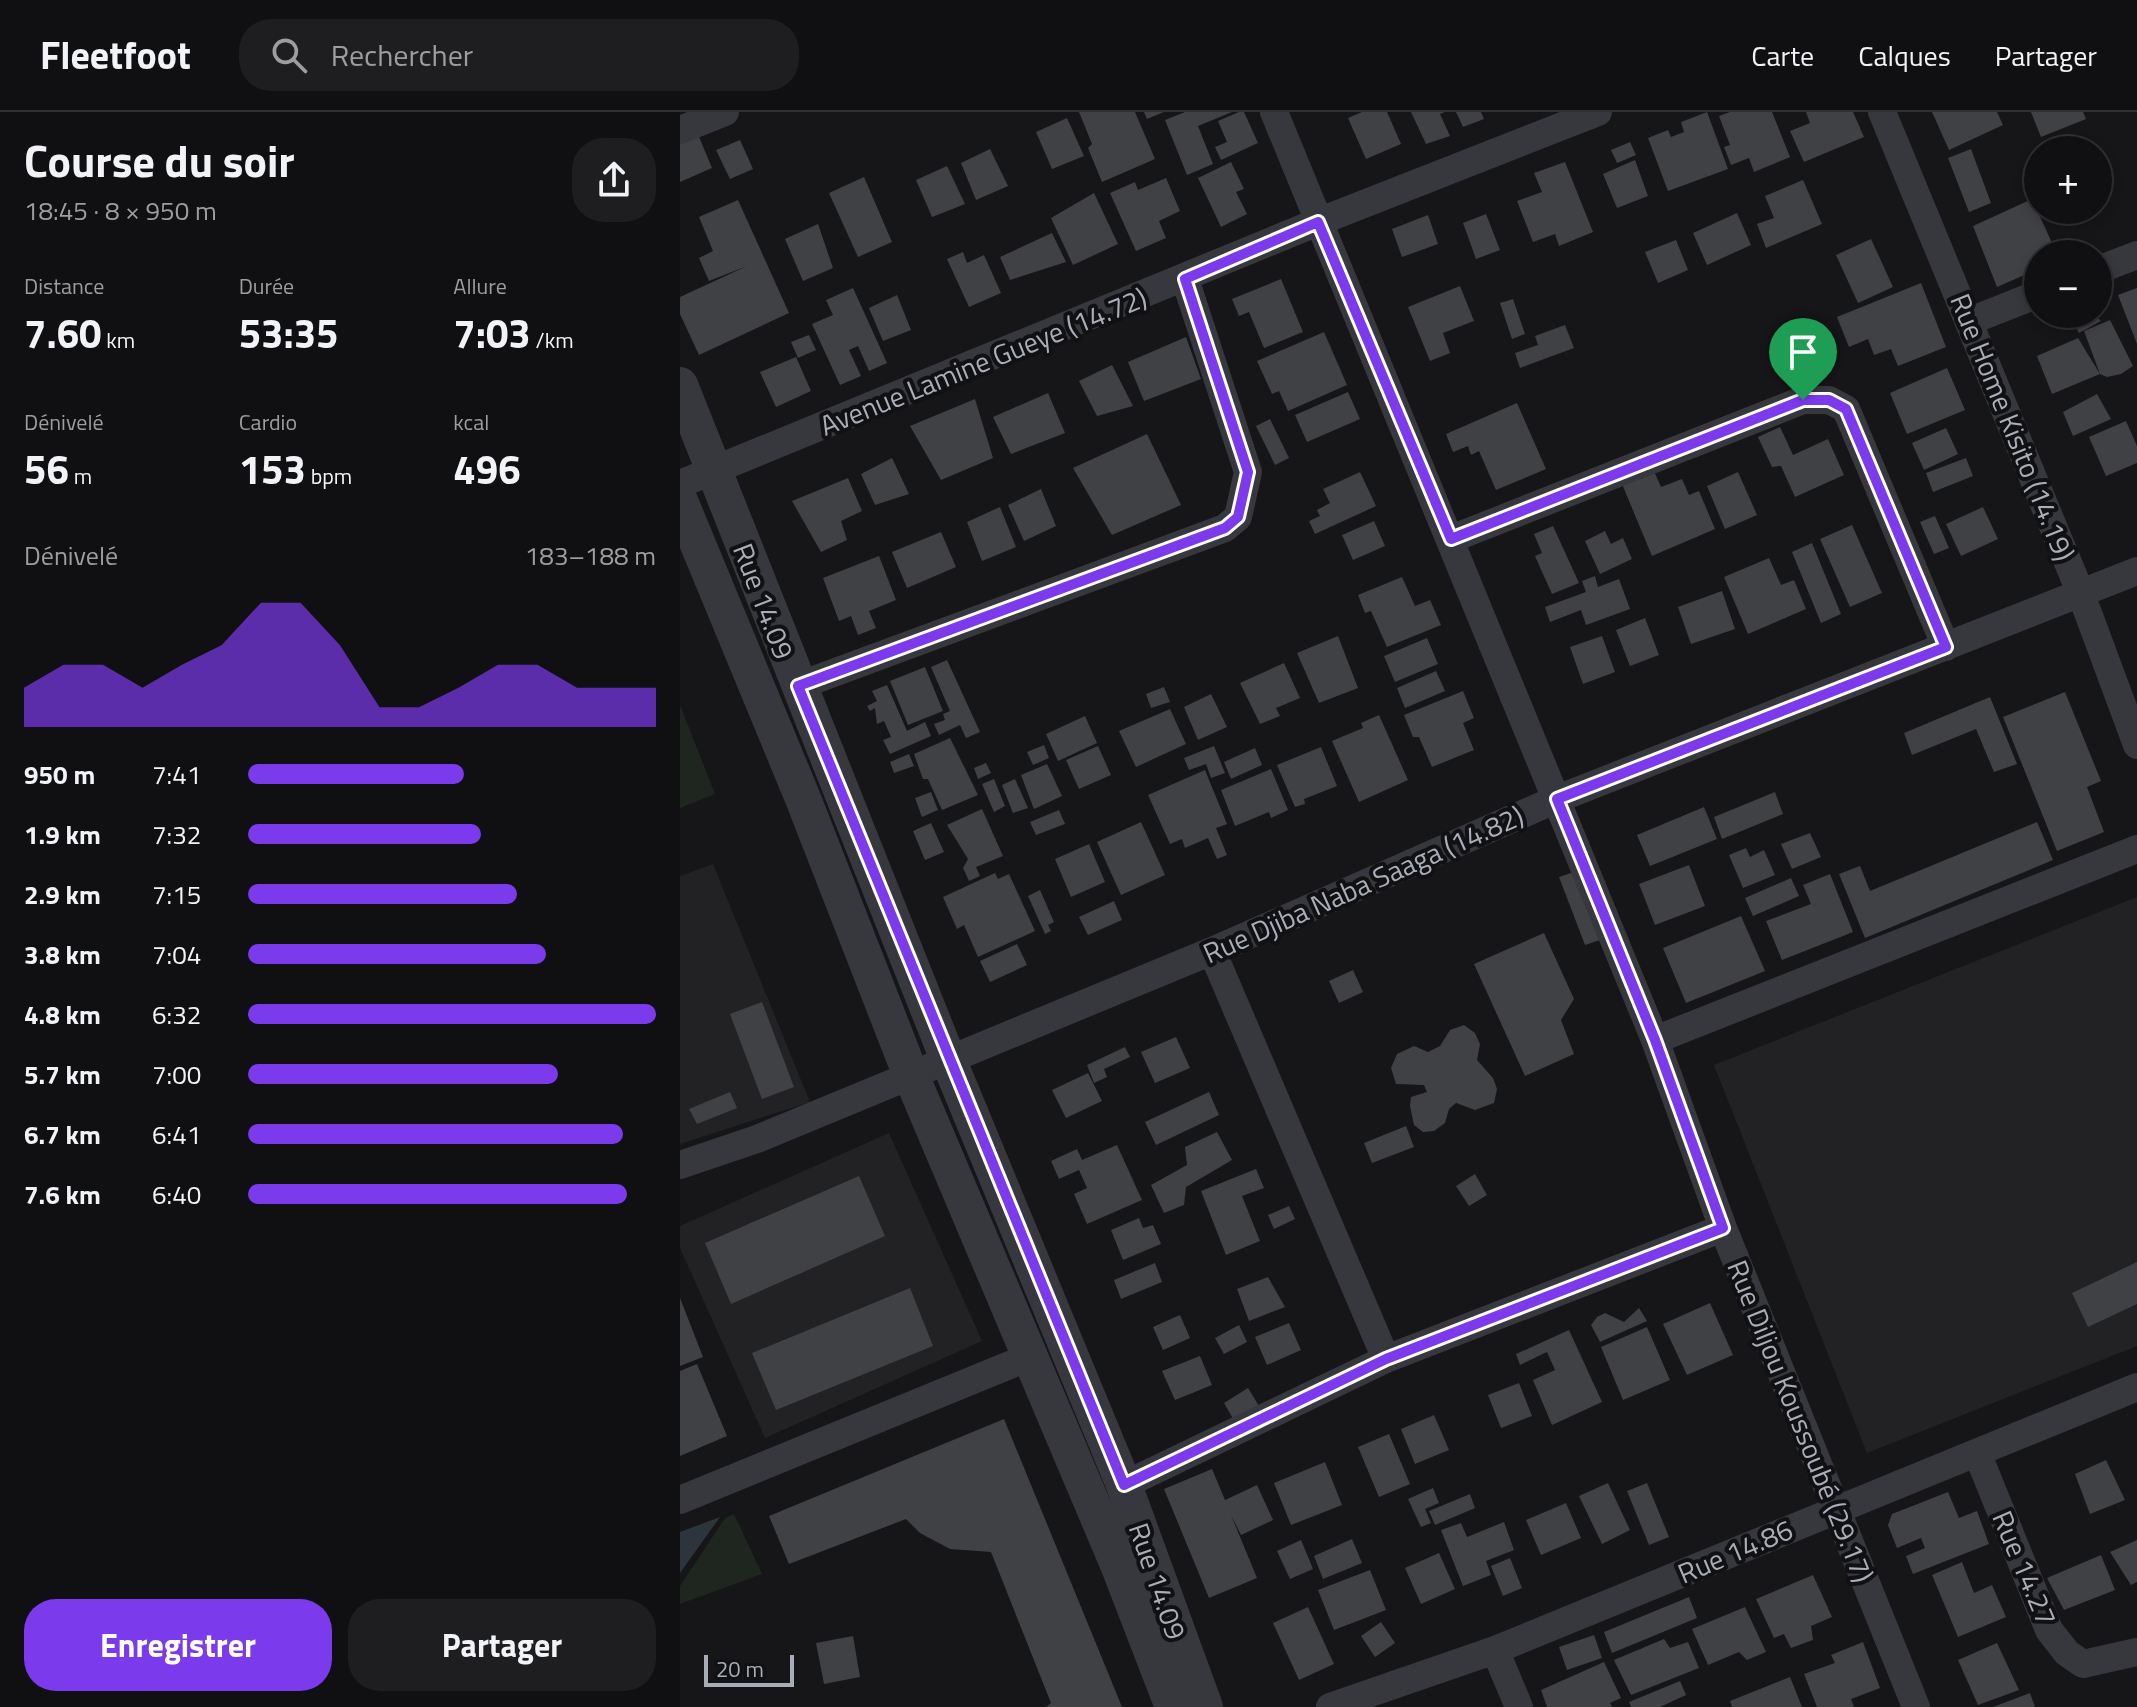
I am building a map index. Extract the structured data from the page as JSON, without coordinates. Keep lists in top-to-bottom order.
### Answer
{
  "streets": {
    "street": [
      "Avenue Lamine Gueye (14.72)",
      "Rue Home Kisito (14.19)",
      "Rue 14.09",
      "Rue Djiba Naba Saaga (14.82)",
      "Rue Diljou Koussoubé (29.17)",
      "Rue 14.86",
      "Rue 14.27"
    ]
  },
  "crossings": [
    ["Avenue Lamine Gueye (14.72)", "Rue 14.09"],
    ["Avenue Lamine Gueye (14.72)", "Rue Diljou Koussoubé (29.17)"],
    ["Rue Home Kisito (14.19)", "Rue Djiba Naba Saaga (14.82)"],
    ["Rue 14.09", "Rue Djiba Naba Saaga (14.82)"],
    ["Rue Djiba Naba Saaga (14.82)", "Rue Diljou Koussoubé (29.17)"],
    ["Rue Diljou Koussoubé (29.17)", "Rue 14.86"],
    ["Rue 14.86", "Rue 14.27"]
  ],
  "scale_bar": "20 m",
  "page": {
    "header": "Fleetfoot",
    "search": "Rechercher",
    "nav": ["Carte", "Calques", "Partager"],
    "heading": ["Course du soir", "18:45 · 8 × 950 m"],
    "map_buttons": ["+", "−"],
    "stats": [
      ["Distance", "7.60 km"],
      ["Durée", "53:35"],
      ["Allure", "7:03 /km"],
      ["Dénivelé", "56 m"],
      ["Cardio", "153 bpm"],
      ["kcal", "496"]
    ],
    "chart": ["Dénivelé", "183–188 m"],
    "list": [
      {
        "name": "950 m",
        "note": "7:41"
      },
      {
        "name": "1.9 km",
        "note": "7:32"
      },
      {
        "name": "2.9 km",
        "note": "7:15"
      },
      {
        "name": "3.8 km",
        "note": "7:04"
      },
      {
        "name": "4.8 km",
        "note": "6:32"
      },
      {
        "name": "5.7 km",
        "note": "7:00"
      },
      {
        "name": "6.7 km",
        "note": "6:41"
      },
      {
        "name": "7.6 km",
        "note": "6:40"
      }
    ],
    "buttons": ["Enregistrer", "Partager"],
    "scale": "20 m"
  }
}
